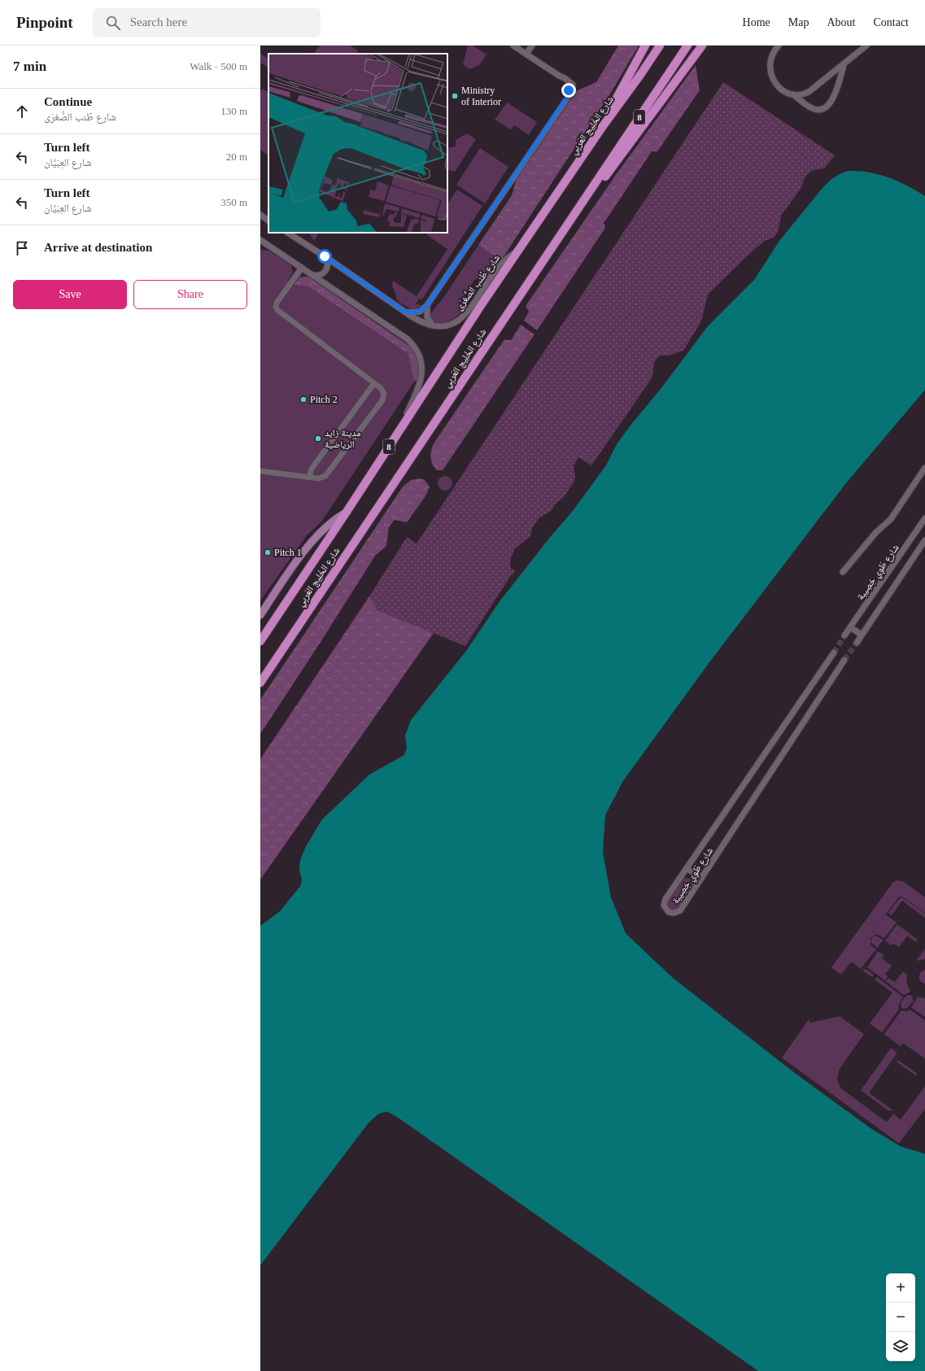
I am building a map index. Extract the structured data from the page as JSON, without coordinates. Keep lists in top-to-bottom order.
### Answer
{
  "streets": {
    "highway": ["8", "شارع الخَلِيج العَربِي"],
    "street": ["شارع طُنب الصُّغرَى", "شارع طَوِي خِصِيبة"]
  },
  "crossings": [
    ["شارع الخَلِيج العَربِي", "شارع طُنب الصُّغرَى"]
  ],
  "places": [
    "Ministry of Interior",
    "Pitch 2",
    "مدينة زايد الرياضية",
    "Pitch 1"
  ],
  "page": {
    "header": "Pinpoint",
    "search": "Search here",
    "nav": [
      "Home",
      "Map",
      "About",
      "Contact"
    ],
    "heading": ["7 min", "Walk · 500 m"],
    "list": [
      ["Continue", "شارع طُنب الصُّغرَى", "130 m"],
      ["Turn left", "شارع العِبَيَّان", "20 m"],
      ["Turn left", "شارع العِبَيَّان", "350 m"],
      "Arrive at destination"
    ],
    "buttons": ["Save", "Share"],
    "map_buttons": ["+", "−"]
  }
}
